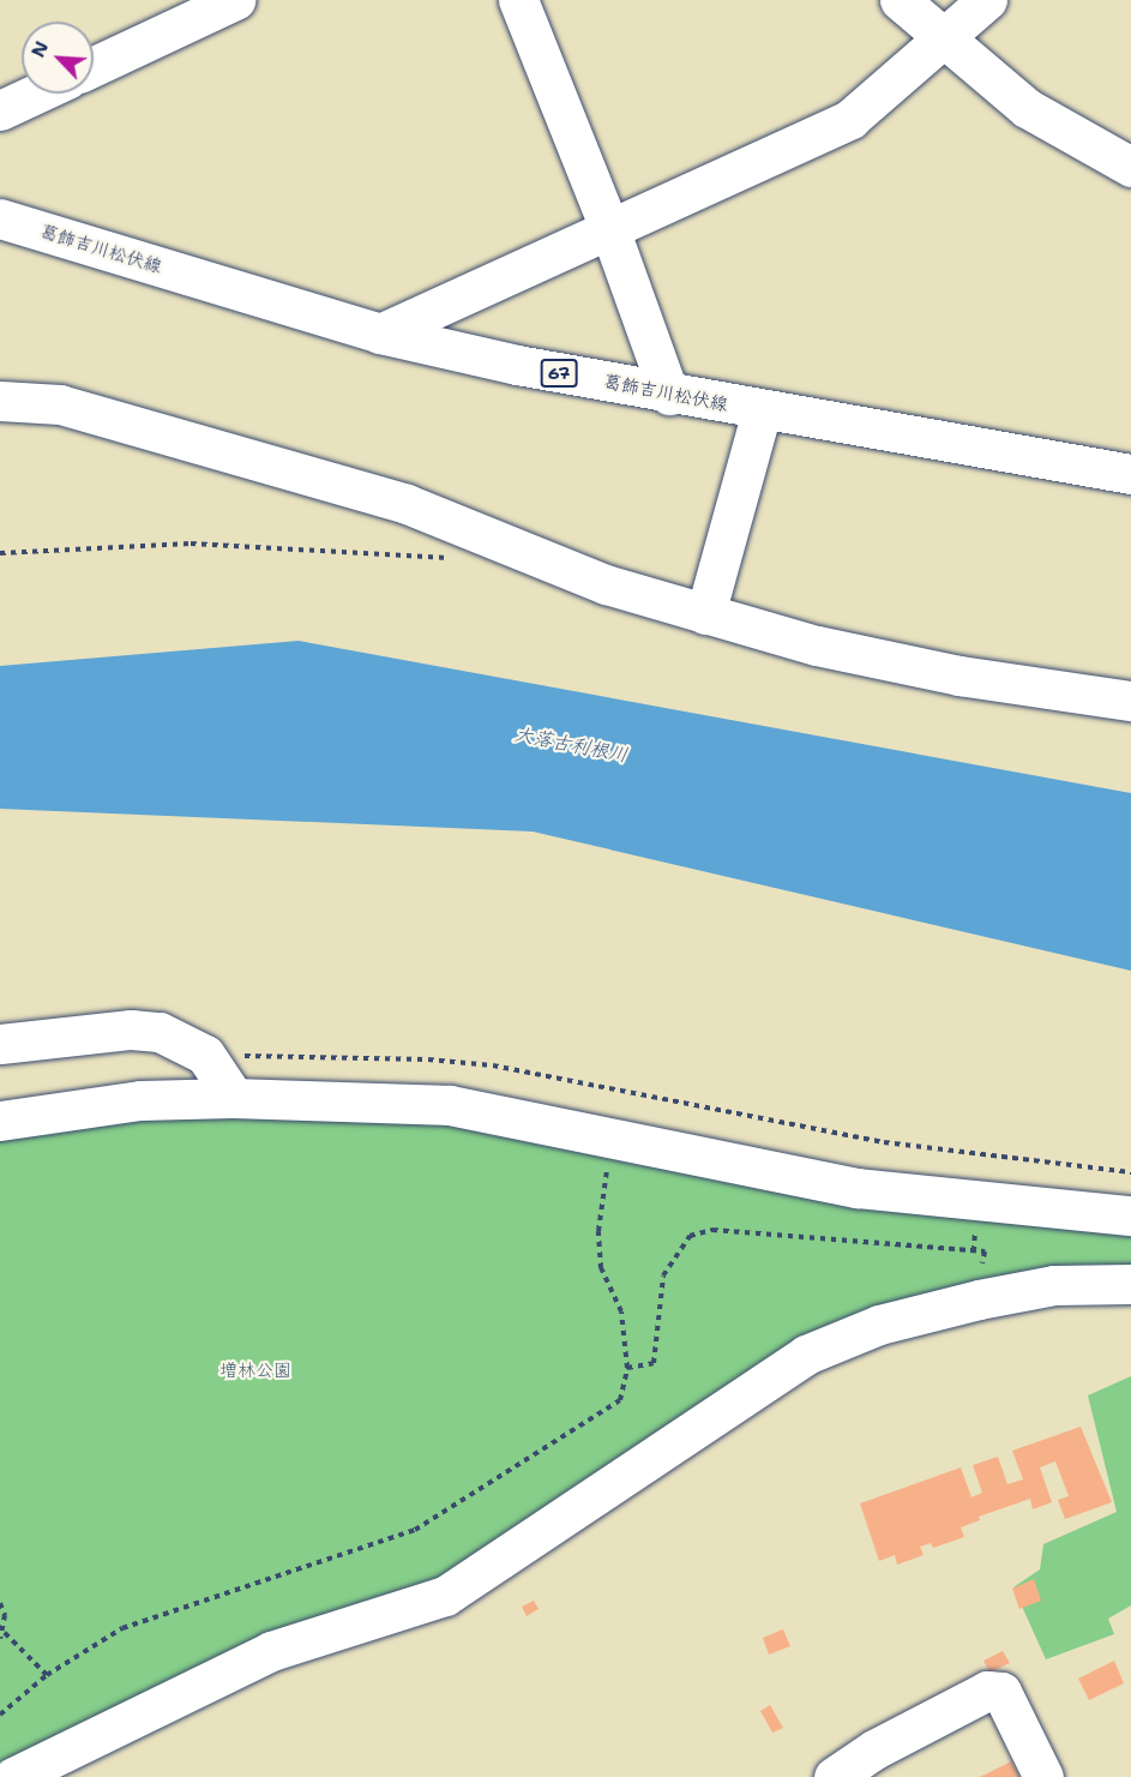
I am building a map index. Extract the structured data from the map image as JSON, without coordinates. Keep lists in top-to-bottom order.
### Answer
{
  "streets": {
    "street": ["葛飾吉川松伏線", "67"]
  },
  "water": ["大落古利根川"],
  "parks": ["増林公園"],
  "north": "top left"
}
